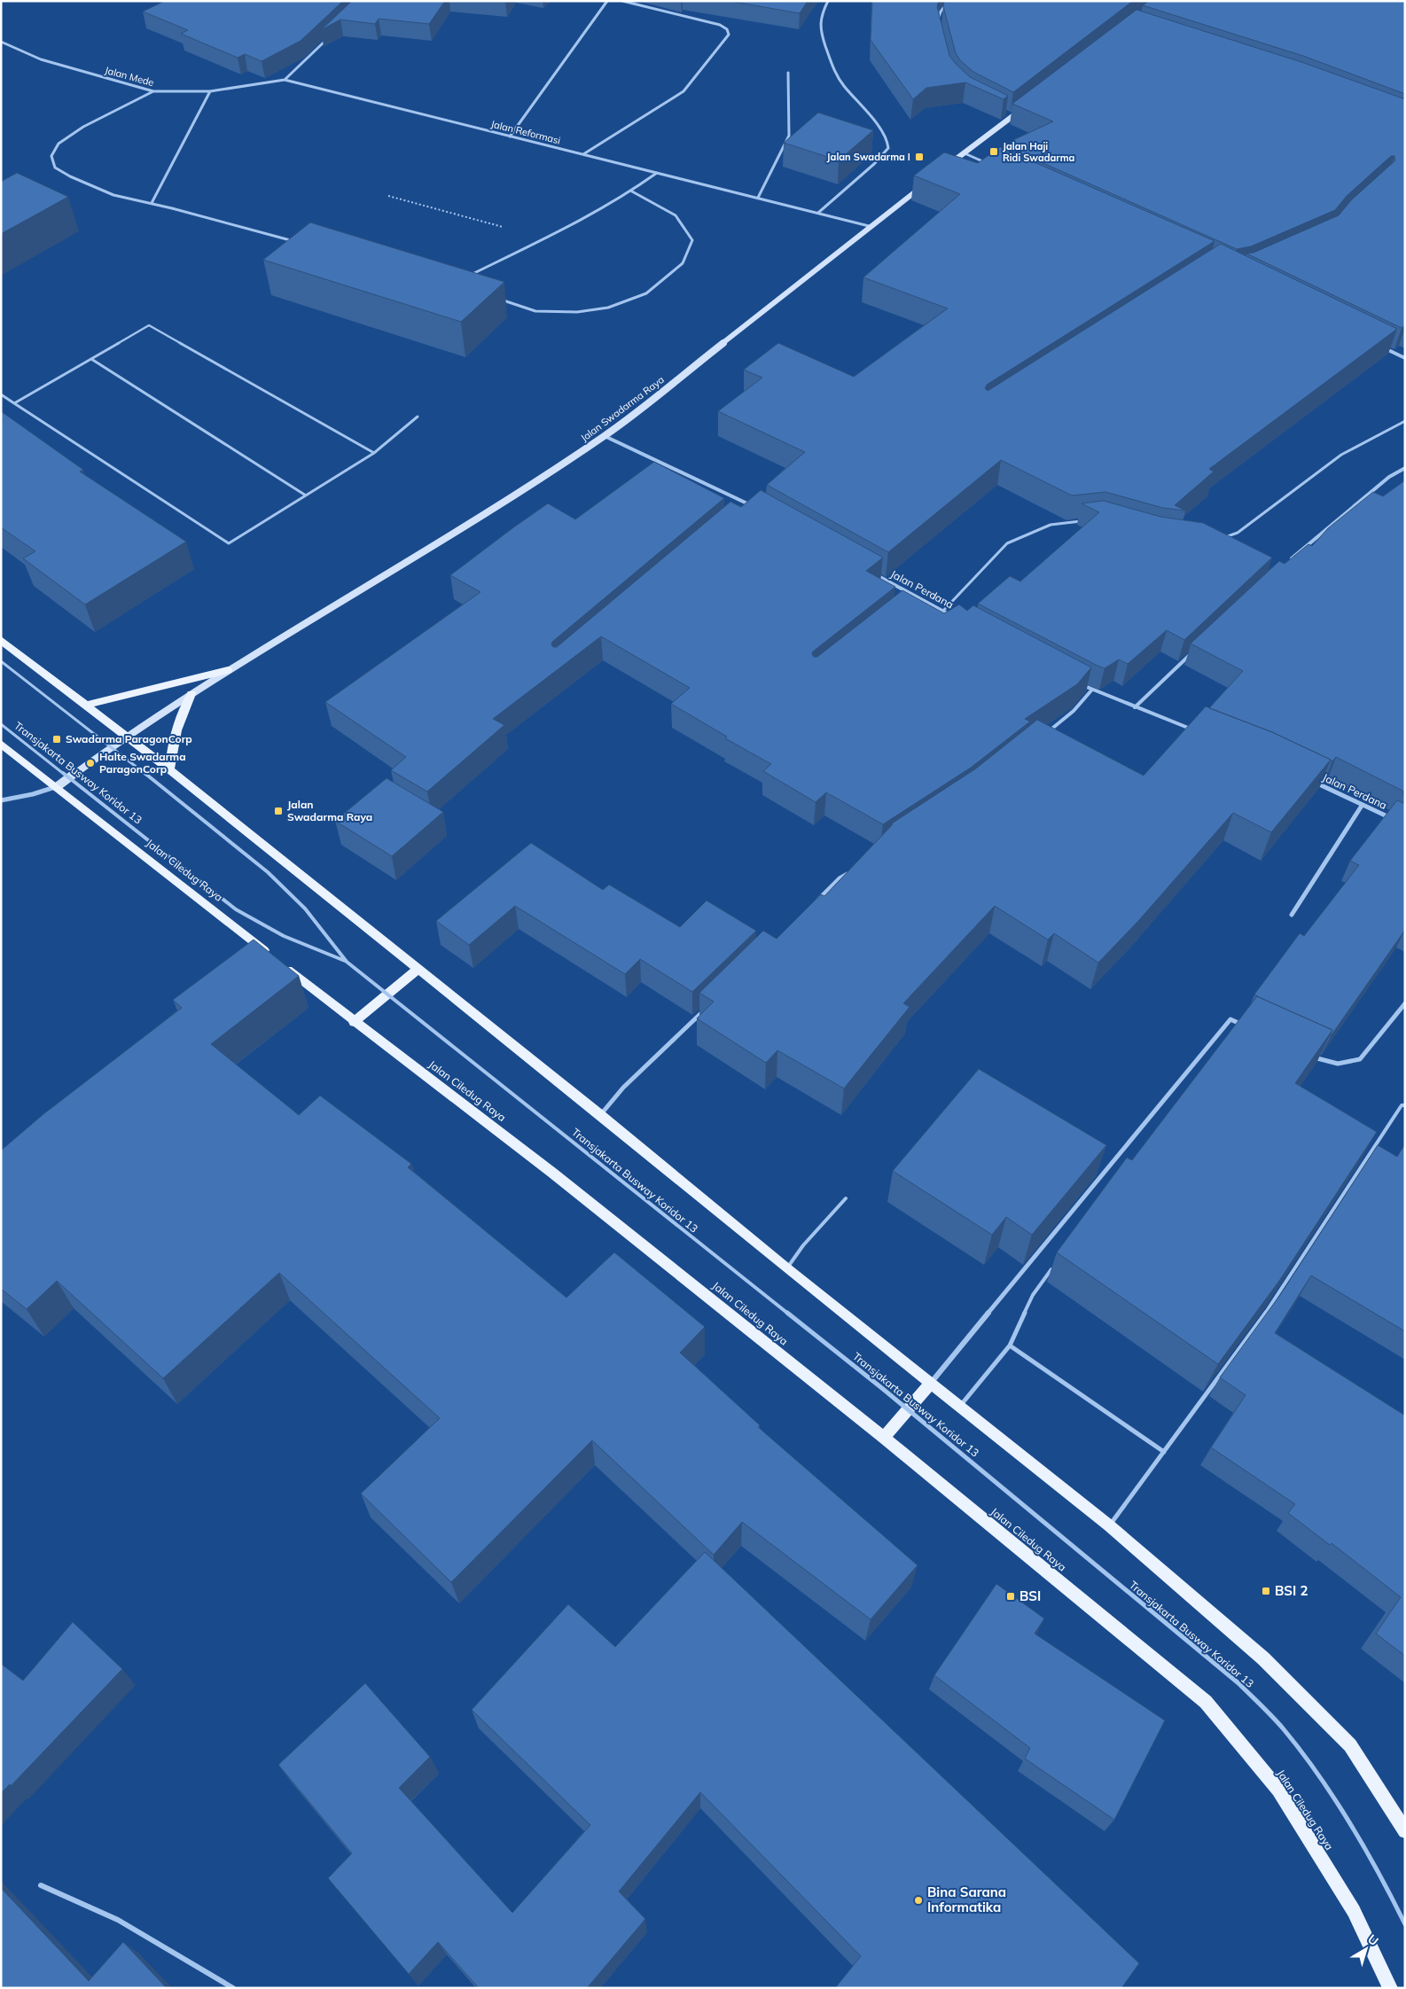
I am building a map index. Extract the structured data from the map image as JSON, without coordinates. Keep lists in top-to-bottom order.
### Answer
{
  "streets": {
    "main road": ["Jalan Swadarma Raya", "Jalan Ciledug Raya"],
    "street": ["Jalan Mede", "Jalan Reformasi", "Jalan Perdana"],
    "lane": ["Transjakarta Busway Koridor 13"]
  },
  "crossings": [
    ["Jalan Mede", "Jalan Reformasi"],
    ["Jalan Reformasi", "Jalan Swadarma Raya"],
    ["Jalan Swadarma Raya", "Jalan Ciledug Raya"]
  ],
  "places": {
    "transit": [
      "Jalan Haji Ridi Swadarma",
      "Jalan Swadarma I",
      "Swadarma ParagonCorp",
      "Jalan Swadarma Raya",
      "BSI 2",
      "BSI"
    ],
    "other": ["Halte Swadarma ParagonCorp", "Bina Sarana Informatika"]
  },
  "north": "top right"
}
